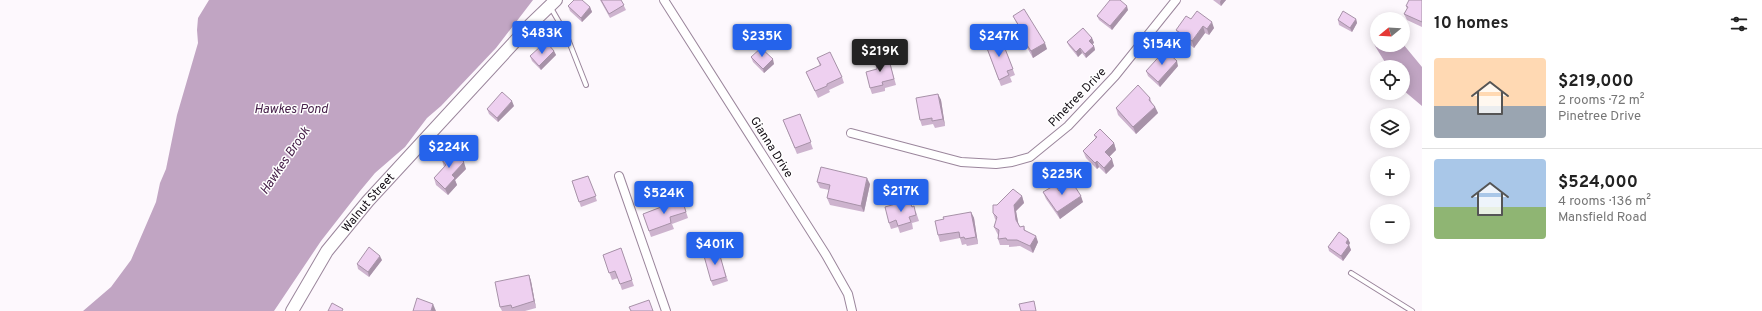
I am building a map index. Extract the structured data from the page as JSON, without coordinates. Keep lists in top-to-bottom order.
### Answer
{
  "streets": {
    "main road": ["Walnut Street"],
    "street": ["Pinetree Drive", "Gianna Drive"]
  },
  "water": ["Hawkes Pond", "Hawkes Brook"],
  "north": "left",
  "page": {
    "heading": "10 homes",
    "map_buttons": ["+", "−"],
    "price": [
      "$483K",
      "$235K",
      "$247K",
      "$154K",
      "$219K",
      "$224K",
      "$225K",
      "$217K",
      "$524K",
      "$401K"
    ],
    "list": [
      {
        "name": "$219,000",
        "note": "2 rooms · 72 m² · Pinetree Drive"
      },
      {
        "name": "$524,000",
        "note": "4 rooms · 136 m² · Mansfield Road"
      }
    ]
  }
}
